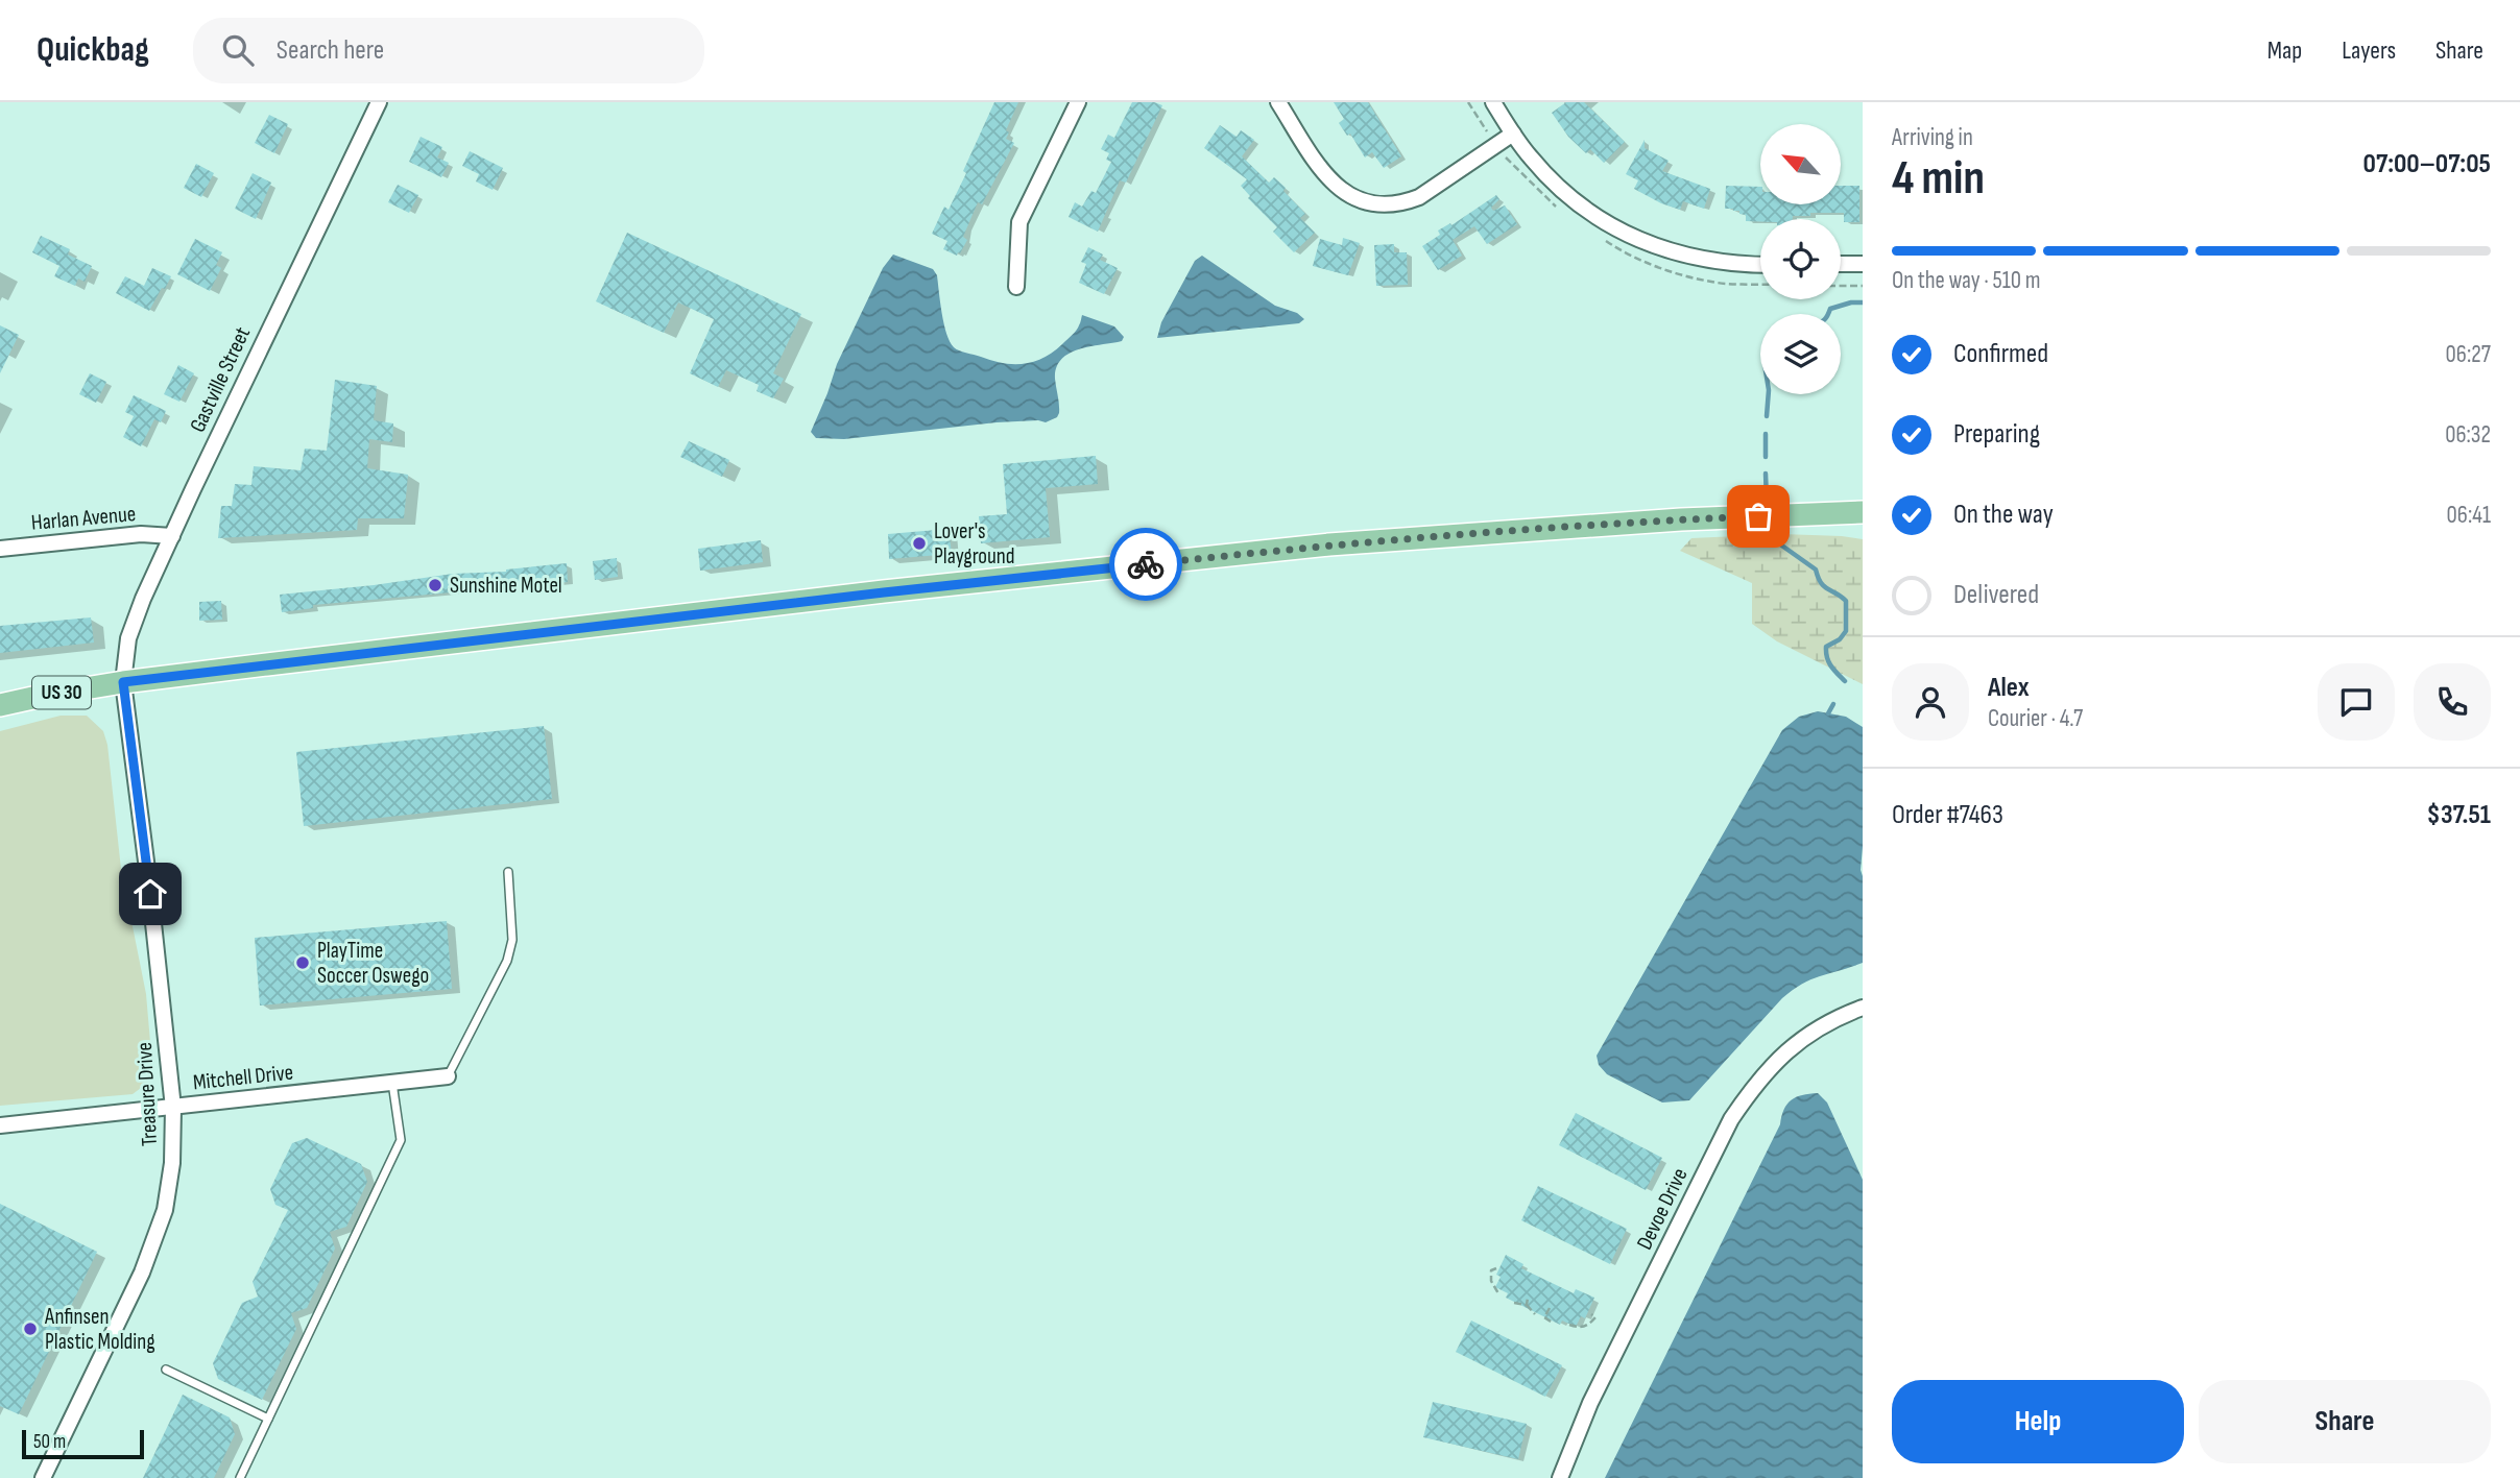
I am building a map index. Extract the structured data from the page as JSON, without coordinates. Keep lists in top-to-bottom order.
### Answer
{
  "streets": {
    "main road": ["US 30"],
    "street": [
      "Gastville Street",
      "Harlan Avenue",
      "Mitchell Drive",
      "Treasure Drive",
      "Devoe Drive"
    ]
  },
  "crossings": [
    ["Gastville Street", "Harlan Avenue"],
    ["Gastville Street", "US 30"],
    ["Gastville Street", "Treasure Drive"],
    ["US 30", "Treasure Drive"],
    ["Mitchell Drive", "Treasure Drive"]
  ],
  "places": [
    "Lover's Playground",
    "Sunshine Motel",
    "PlayTime Soccer Oswego",
    "Anfinsen Plastic Molding"
  ],
  "scale_bar": "50 m",
  "north": "top left",
  "page": {
    "header": "Quickbag",
    "search": "Search here",
    "nav": ["Map", "Layers", "Share"],
    "heading": ["4 min", "Arriving in", "07:00–07:05"],
    "panel": [
      "Alex",
      "Courier · 4.7",
      "Order #7463",
      "$37.51"
    ],
    "bar": "On the way · 510 m",
    "list": [
      ["Confirmed", "06:27"],
      ["Preparing", "06:32"],
      ["On the way", "06:41"],
      "Delivered"
    ],
    "buttons": ["Help", "Share"],
    "scale": "50 m"
  }
}
